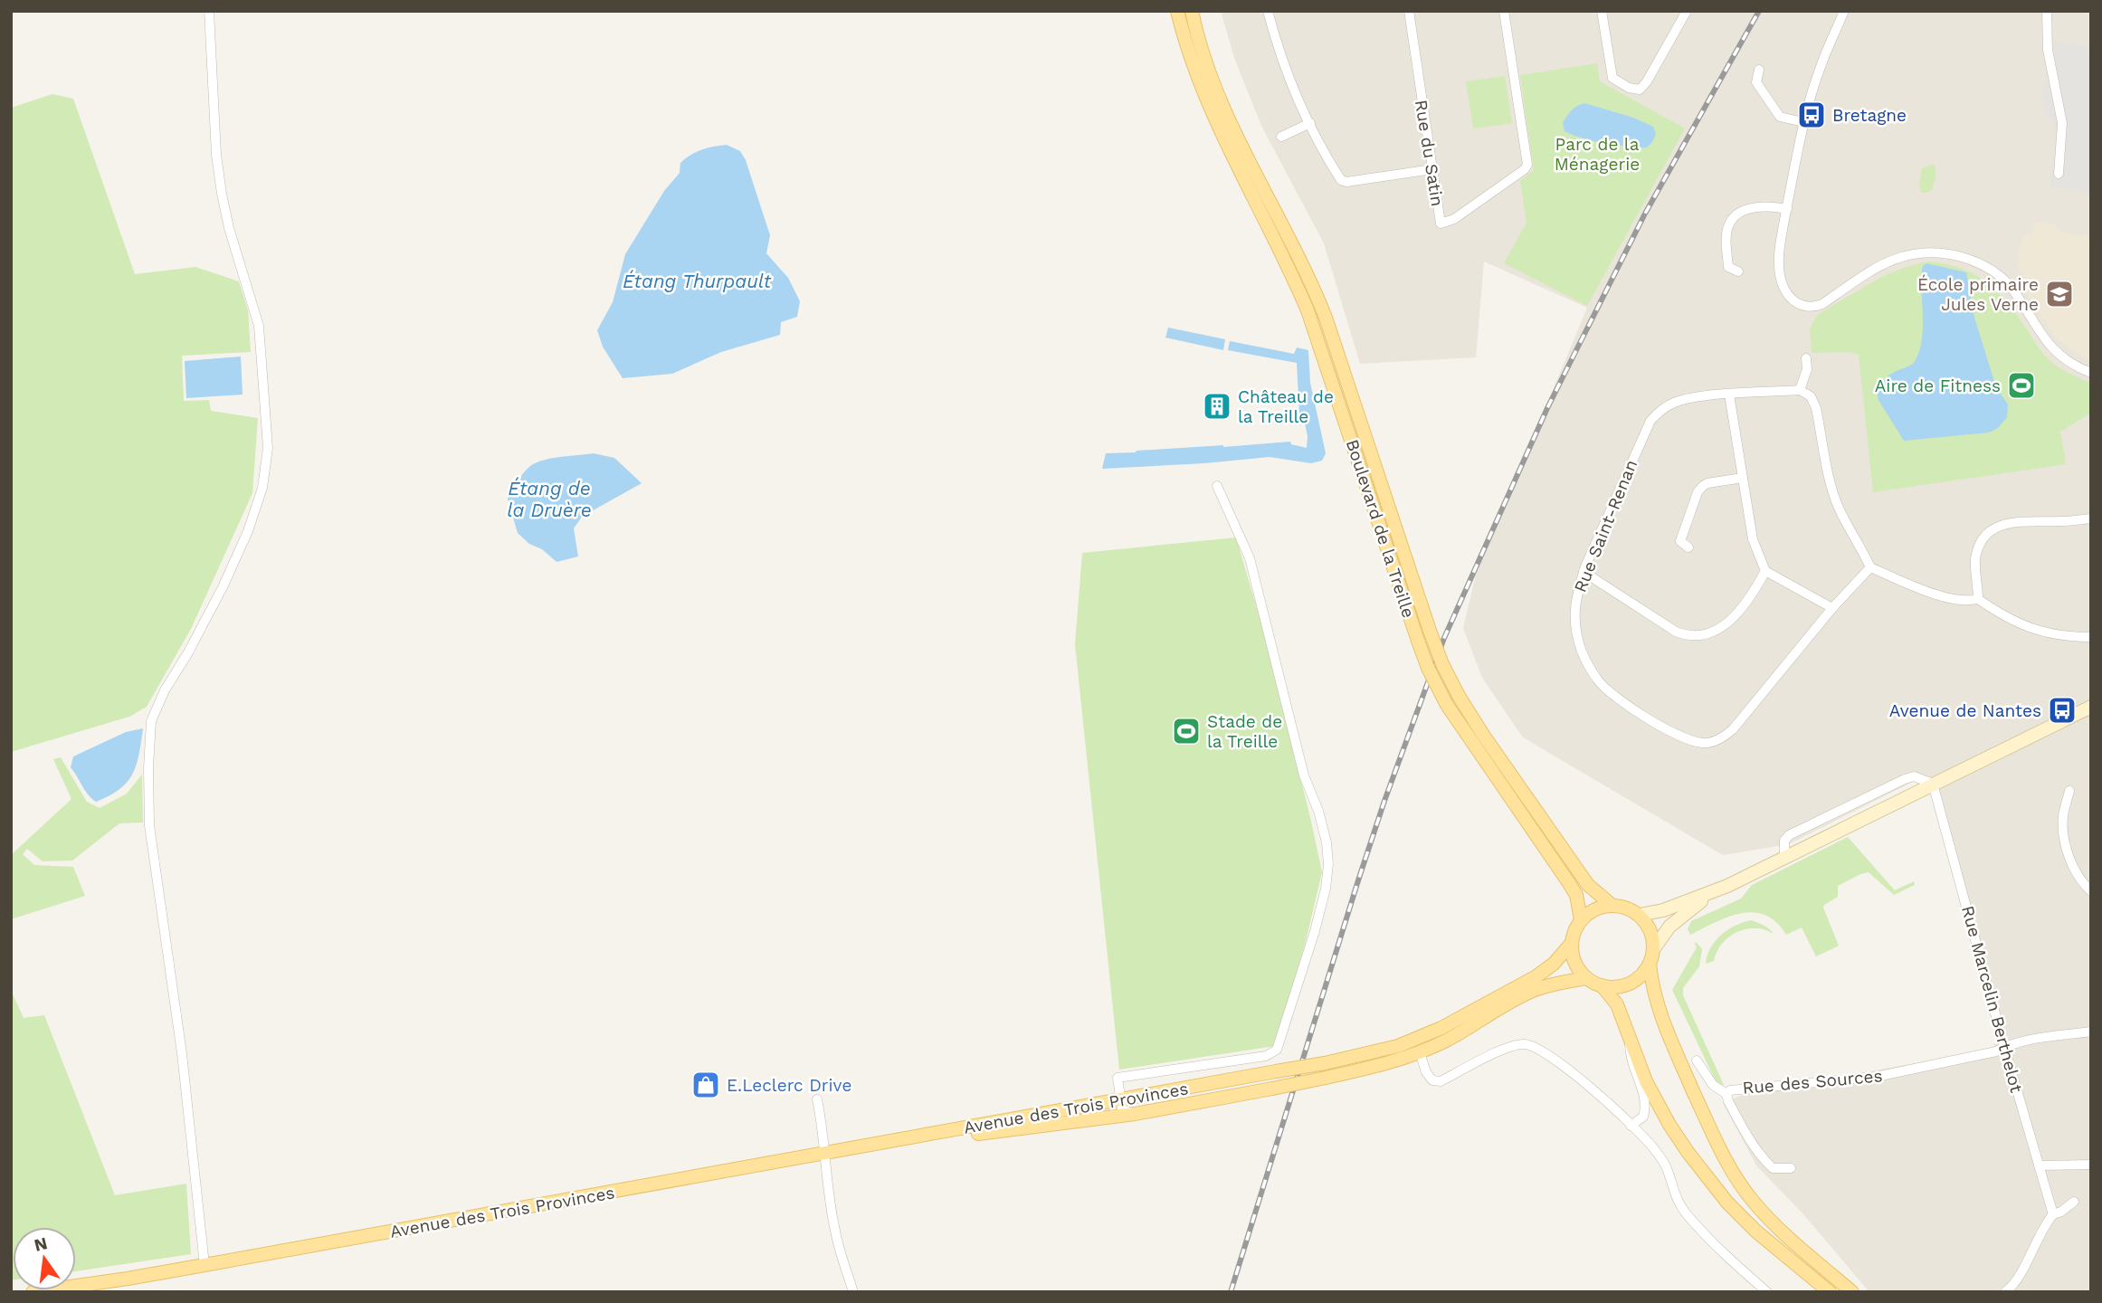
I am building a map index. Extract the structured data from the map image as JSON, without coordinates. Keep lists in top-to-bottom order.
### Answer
{
  "streets": {
    "main road": ["Boulevard de la Treille", "Avenue des Trois Provinces"],
    "street": [
      "Rue du Satin",
      "Rue Saint-Renan",
      "Rue Marcelin Berthelot",
      "Rue des Sources"
    ]
  },
  "crossings": [
    ["Boulevard de la Treille", "Avenue des Trois Provinces"],
    ["Rue Marcelin Berthelot", "Rue des Sources"]
  ],
  "water": ["Étang Thurpault", "Étang de la Druère"],
  "parks": ["Parc de la Ménagerie"],
  "places": {
    "bus stop": ["Bretagne", "Avenue de Nantes"],
    "school or university": ["École primaire Jules Verne"],
    "sports": ["Aire de Fitness", "Stade de la Treille"],
    "building": ["Château de la Treille"],
    "shop": ["E.Leclerc Drive"]
  },
  "north": "top"
}
